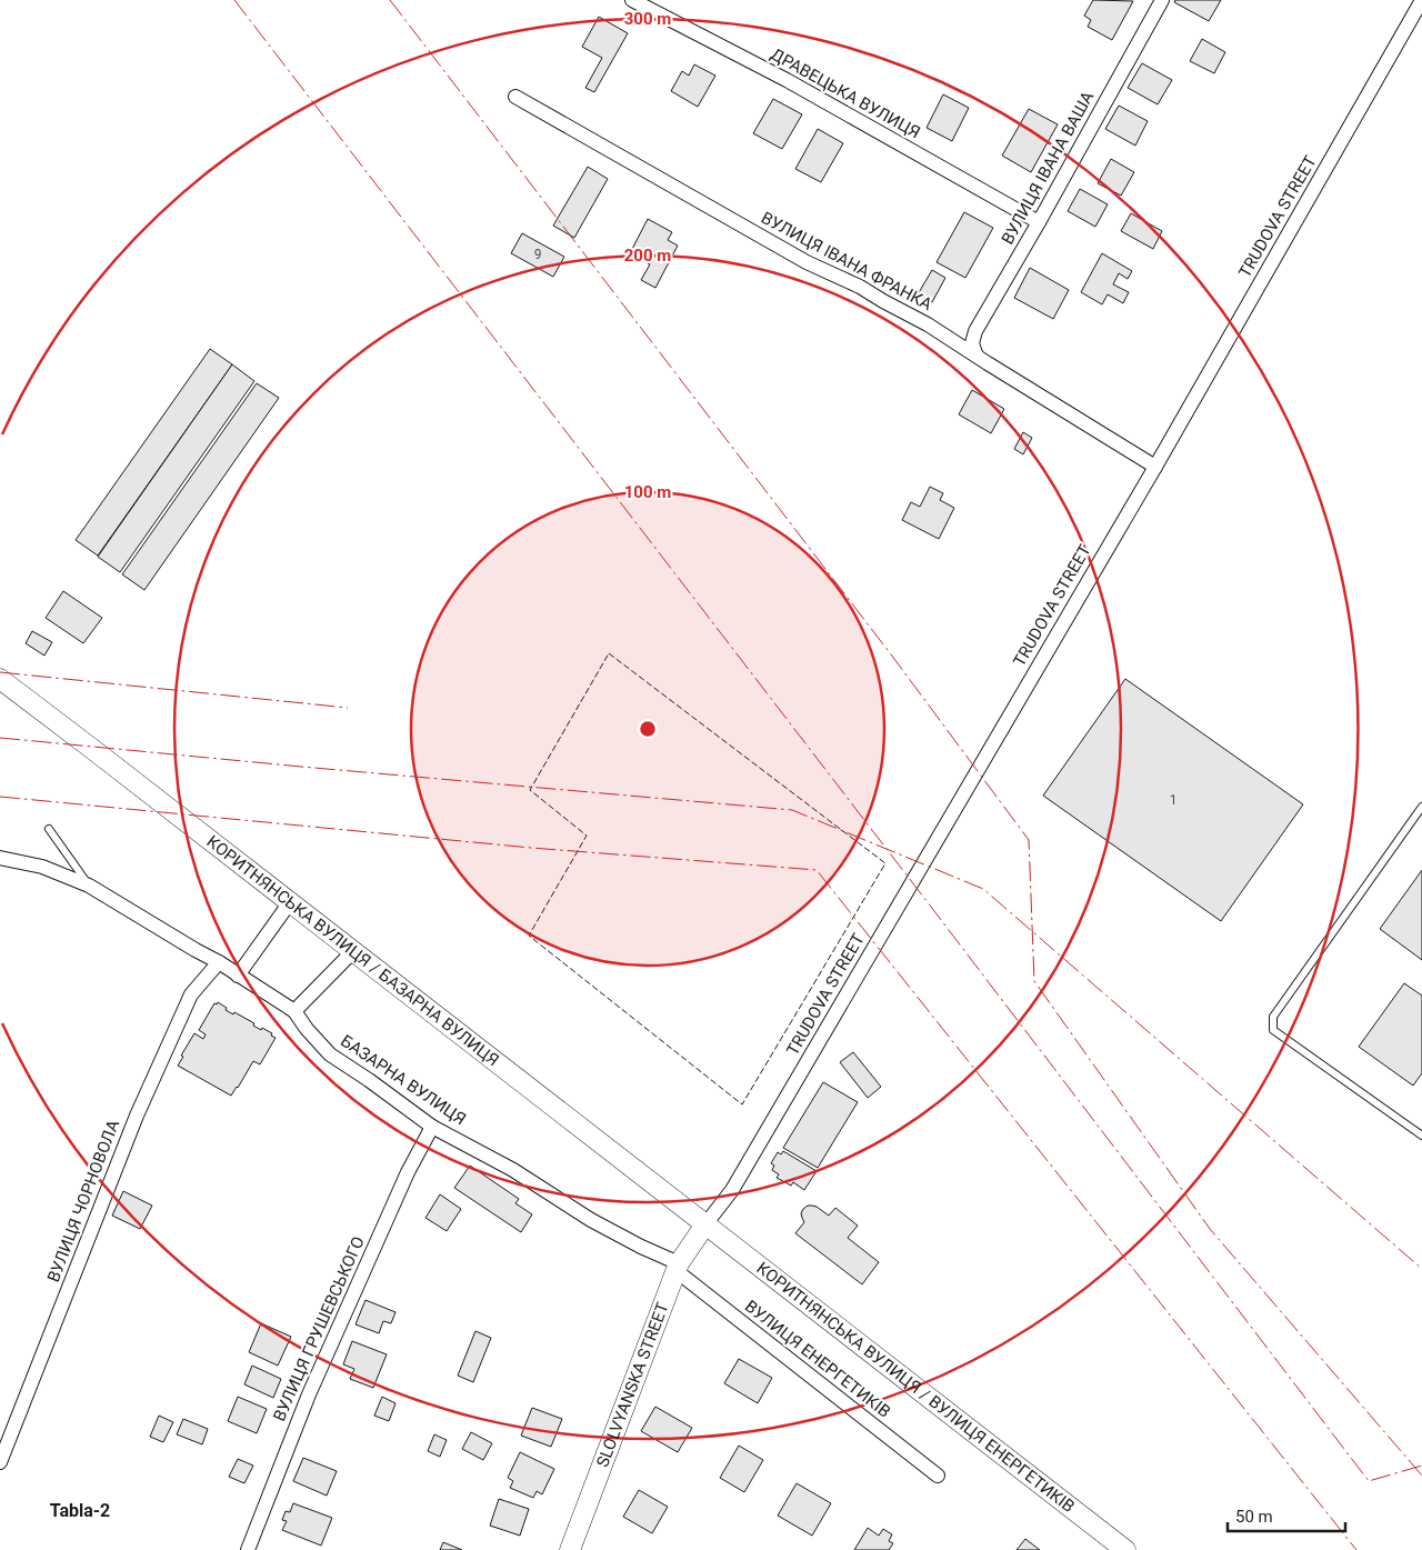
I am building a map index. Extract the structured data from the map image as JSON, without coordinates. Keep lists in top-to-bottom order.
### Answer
{
  "streets": {
    "street": [
      "ДРАВЕЦЬКА ВУЛИЦЯ",
      "ВУЛИЦЯ ІВАНА ВАША",
      "TRUDOVA STREET",
      "ВУЛИЦЯ ІВАНА ФРАНКА",
      "КОРИТНЯНСЬКА ВУЛИЦЯ / БАЗАРНА ВУЛИЦЯ",
      "БАЗАРНА ВУЛИЦЯ",
      "ВУЛИЦЯ ЧОРНОВОЛА",
      "ВУЛИЦЯ ГРУШЕВСЬКОГО",
      "ВУЛИЦЯ ЕНЕРГЕТИКІВ",
      "SLOLVYANSKA STREET",
      "КОРИТНЯНСЬКА ВУЛИЦЯ / ВУЛИЦЯ ЕНЕРГЕТИКІВ"
    ]
  },
  "crossings": [
    ["ДРАВЕЦЬКА ВУЛИЦЯ", "ВУЛИЦЯ ІВАНА ВАША"],
    ["ВУЛИЦЯ ІВАНА ВАША", "ВУЛИЦЯ ІВАНА ФРАНКА"],
    ["TRUDOVA STREET", "ВУЛИЦЯ ІВАНА ФРАНКА"],
    ["TRUDOVA STREET", "КОРИТНЯНСЬКА ВУЛИЦЯ / БАЗАРНА ВУЛИЦЯ"],
    ["TRUDOVA STREET", "SLOLVYANSKA STREET"],
    ["TRUDOVA STREET", "КОРИТНЯНСЬКА ВУЛИЦЯ / ВУЛИЦЯ ЕНЕРГЕТИКІВ"],
    ["КОРИТНЯНСЬКА ВУЛИЦЯ / БАЗАРНА ВУЛИЦЯ", "SLOLVYANSKA STREET"],
    ["КОРИТНЯНСЬКА ВУЛИЦЯ / БАЗАРНА ВУЛИЦЯ", "КОРИТНЯНСЬКА ВУЛИЦЯ / ВУЛИЦЯ ЕНЕРГЕТИКІВ"],
    ["БАЗАРНА ВУЛИЦЯ", "ВУЛИЦЯ ЧОРНОВОЛА"],
    ["БАЗАРНА ВУЛИЦЯ", "ВУЛИЦЯ ГРУШЕВСЬКОГО"],
    ["БАЗАРНА ВУЛИЦЯ", "ВУЛИЦЯ ЕНЕРГЕТИКІВ"],
    ["БАЗАРНА ВУЛИЦЯ", "SLOLVYANSKA STREET"],
    ["ВУЛИЦЯ ЕНЕРГЕТИКІВ", "SLOLVYANSKA STREET"],
    ["SLOLVYANSKA STREET", "КОРИТНЯНСЬКА ВУЛИЦЯ / ВУЛИЦЯ ЕНЕРГЕТИКІВ"]
  ],
  "districts": ["Tabla-2"],
  "house_numbers": ["9", "1"],
  "scale_bar": "50 m",
  "rings": ["300 m", "200 m", "100 m"]
}
